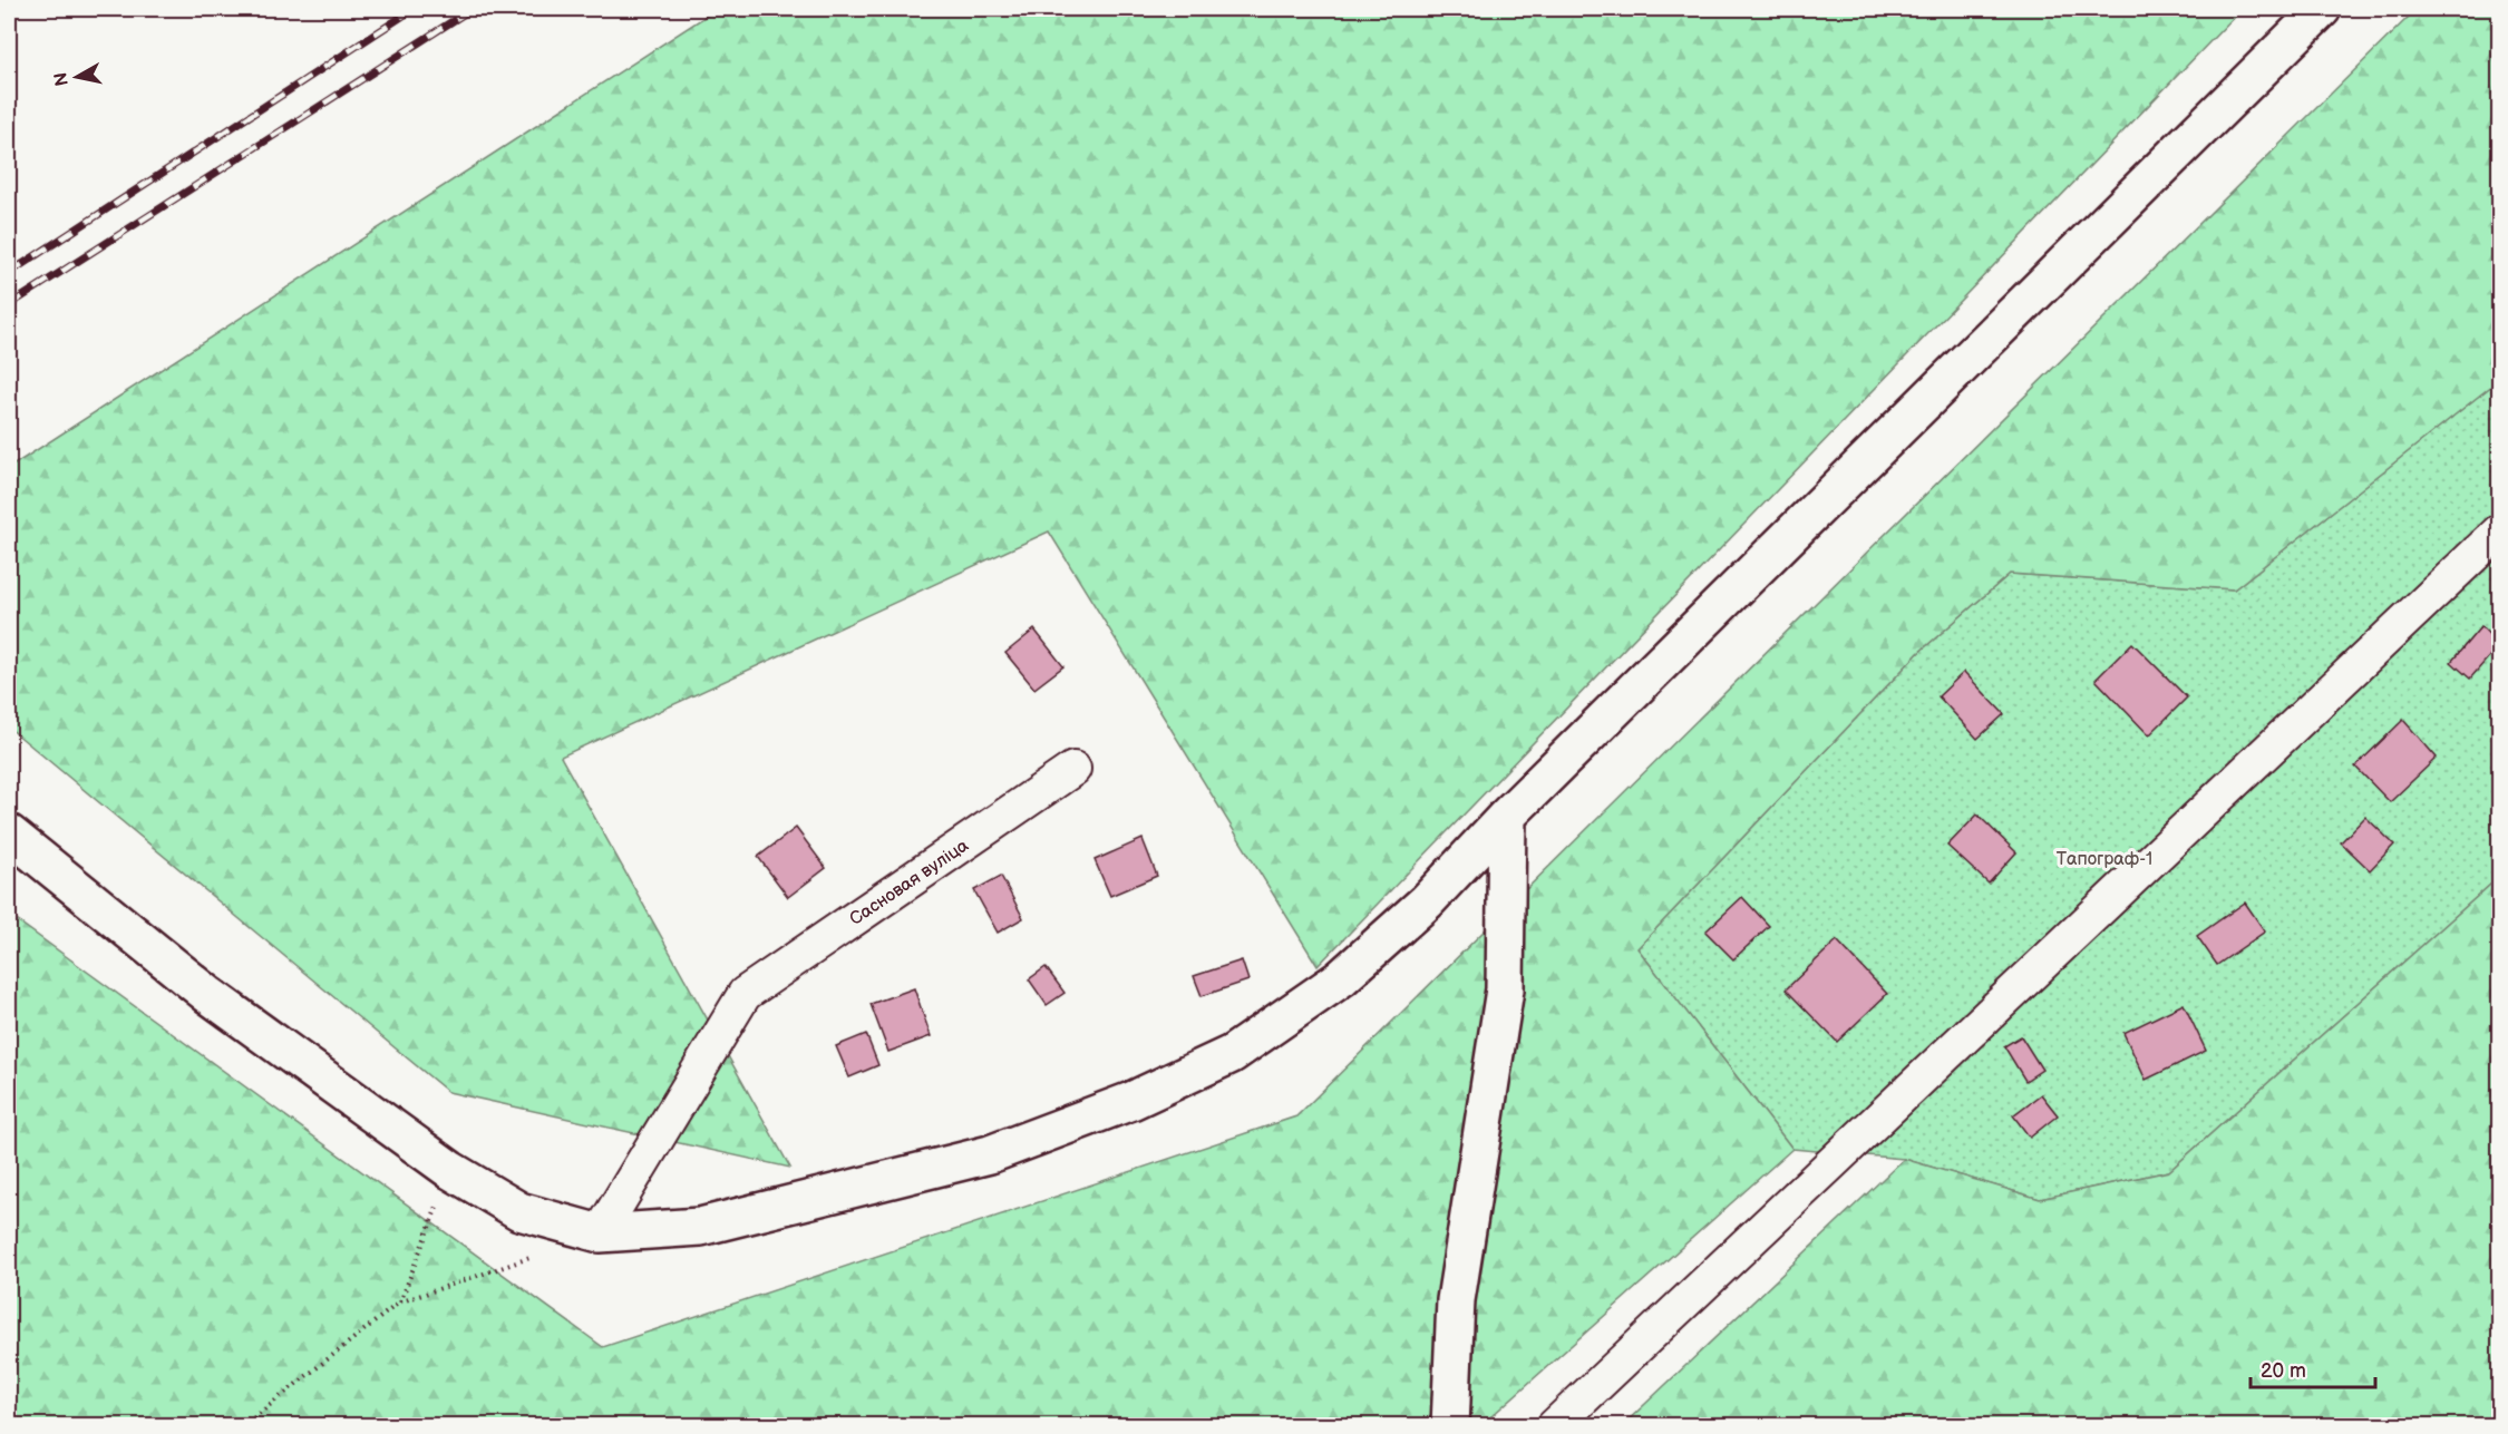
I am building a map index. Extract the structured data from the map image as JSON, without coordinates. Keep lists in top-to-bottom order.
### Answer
{
  "streets": {
    "street": ["Сасновая вуліца"]
  },
  "parks": ["Тапограф-1"],
  "scale_bar": "20 m",
  "north": "left"
}
